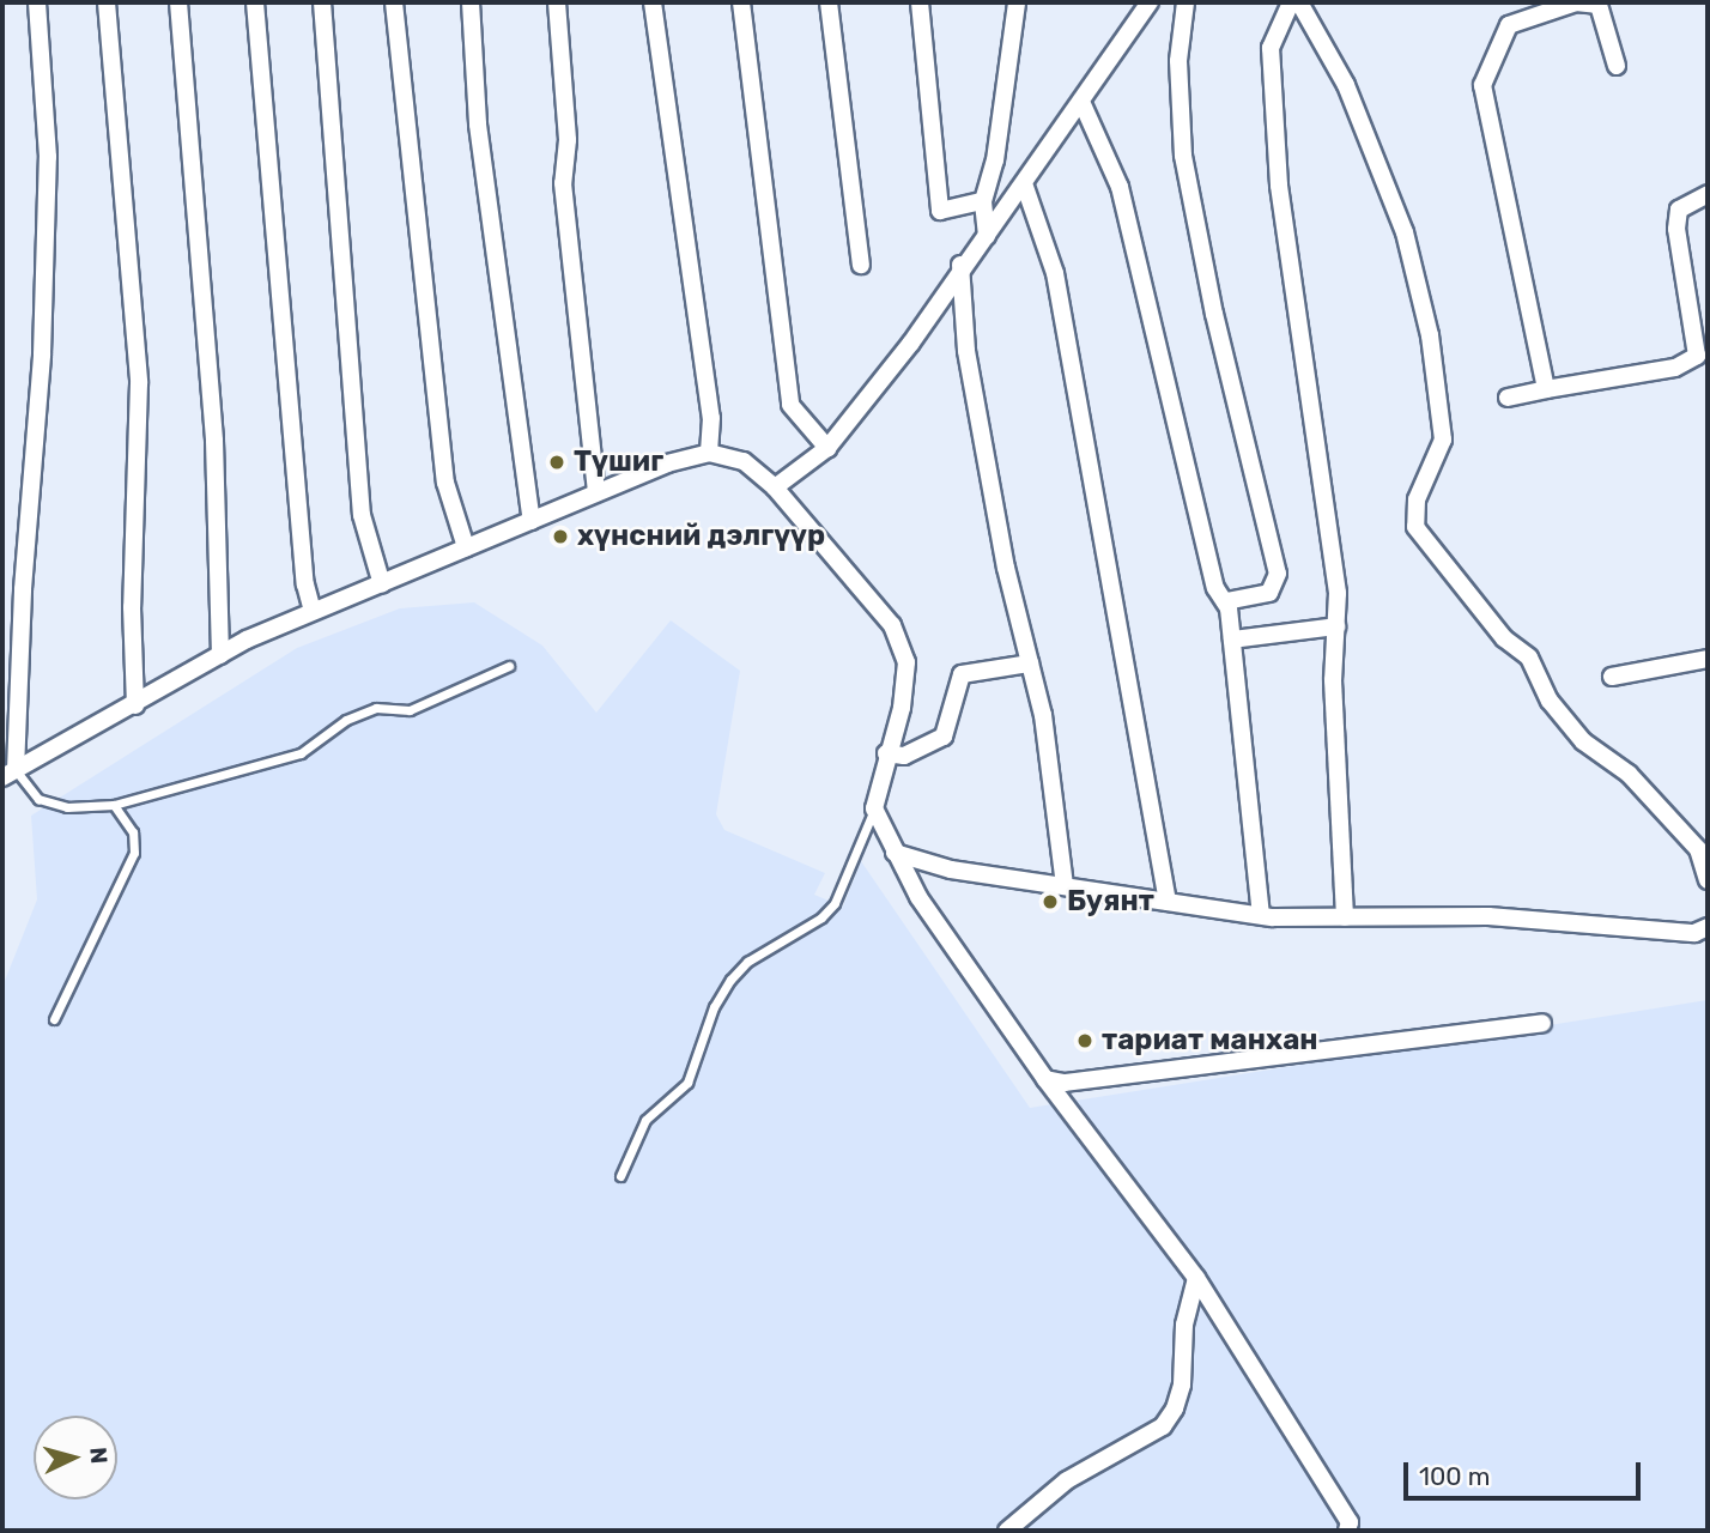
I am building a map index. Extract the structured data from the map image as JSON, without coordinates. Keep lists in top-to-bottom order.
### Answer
{
  "places": [
    "Түшиг",
    "хүнсний дэлгүүр",
    "Буянт",
    "тариат манхан"
  ],
  "scale_bar": "100 m",
  "north": "right"
}
